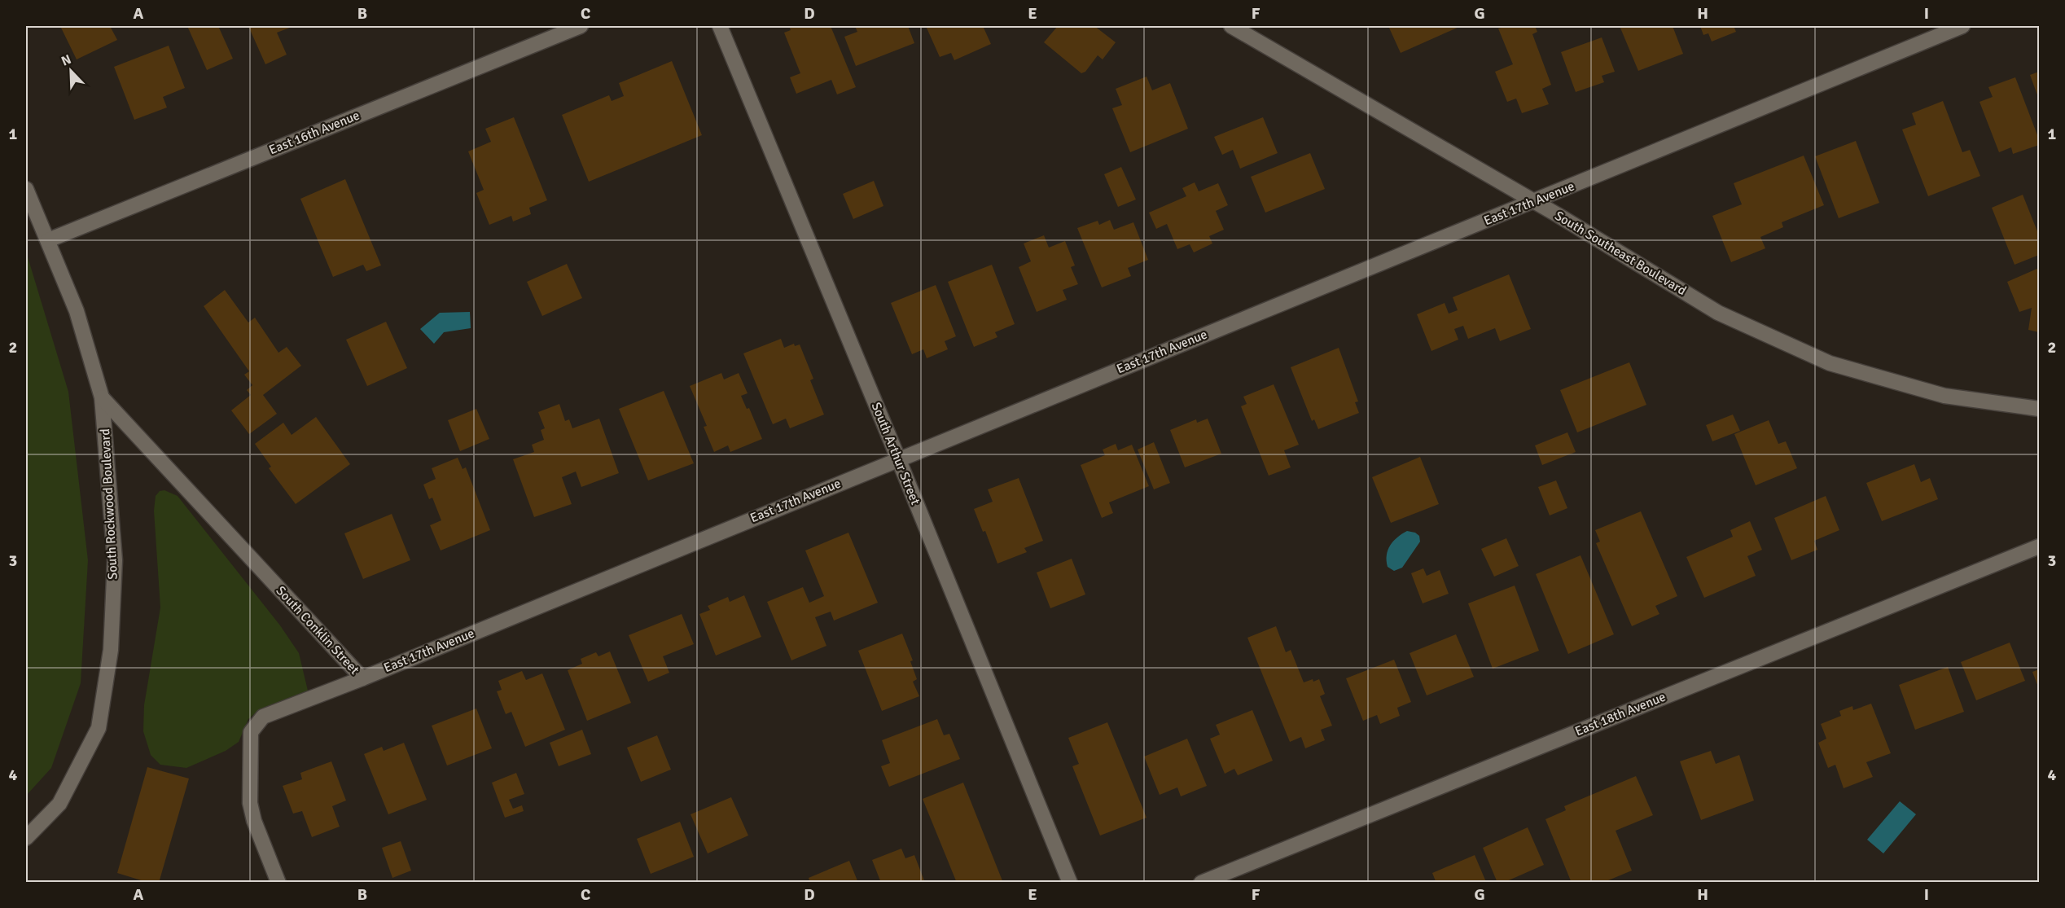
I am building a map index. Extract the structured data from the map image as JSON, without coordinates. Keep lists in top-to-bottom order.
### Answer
{
  "streets": {
    "street": [
      "East 16th Avenue",
      "East 17th Avenue",
      "South Southeast Boulevard",
      "South Arthur Street",
      "South Rockwood Boulevard",
      "South Conklin Street",
      "East 18th Avenue"
    ]
  },
  "crossings": [
    ["East 16th Avenue", "South Rockwood Boulevard"],
    ["East 17th Avenue", "South Southeast Boulevard"],
    ["East 17th Avenue", "South Arthur Street"],
    ["East 17th Avenue", "South Conklin Street"],
    ["South Rockwood Boulevard", "South Conklin Street"]
  ],
  "north": "top left",
  "grid": {
    "columns": [
      "A",
      "B",
      "C",
      "D",
      "E",
      "F",
      "G",
      "H",
      "I"
    ],
    "rows": [
      "1",
      "2",
      "3",
      "4"
    ]
  }
}
